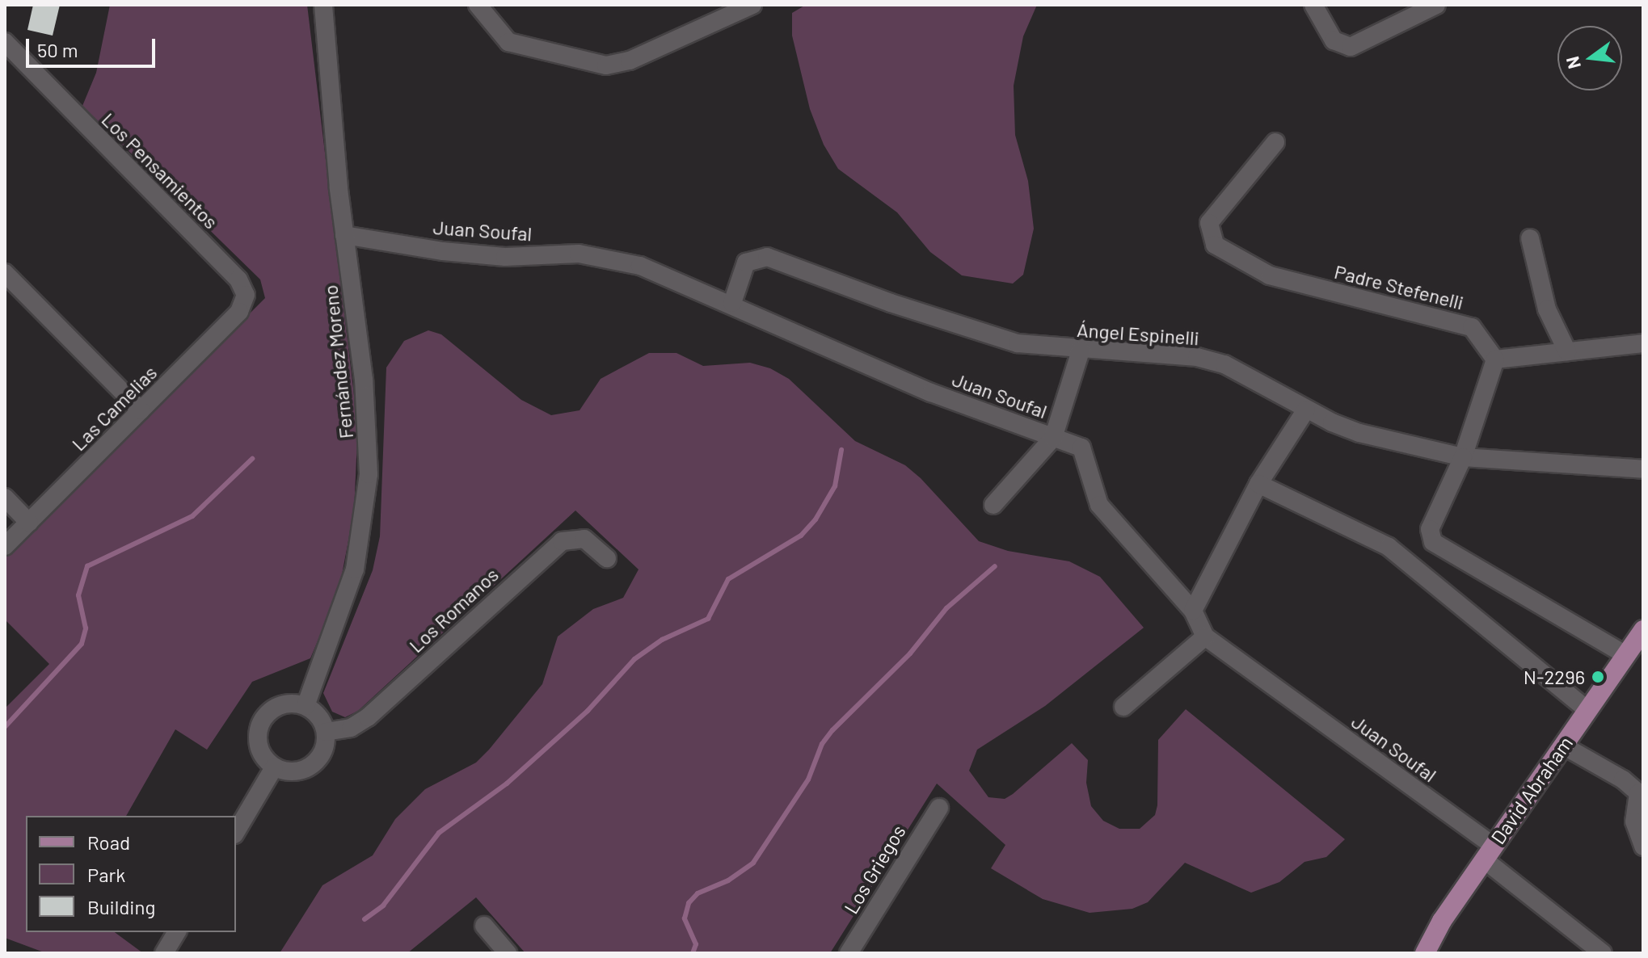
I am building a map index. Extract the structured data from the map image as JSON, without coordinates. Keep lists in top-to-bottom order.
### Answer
{
  "streets": {
    "main road": ["David Abraham"],
    "street": [
      "Los Pensamientos",
      "Juan Soufal",
      "Padre Stefenelli",
      "Ángel Espinelli",
      "Fernández Moreno",
      "Las Camelias",
      "Los Romanos",
      "Los Griegos"
    ]
  },
  "crossings": [
    ["Los Pensamientos", "Las Camelias"],
    ["Juan Soufal", "Ángel Espinelli"],
    ["Juan Soufal", "Fernández Moreno"],
    ["Juan Soufal", "David Abraham"],
    ["Fernández Moreno", "Los Romanos"]
  ],
  "places": ["N-2296"],
  "legend": ["Road", "Park", "Building"],
  "scale_bar": "50 m",
  "north": "left"
}
